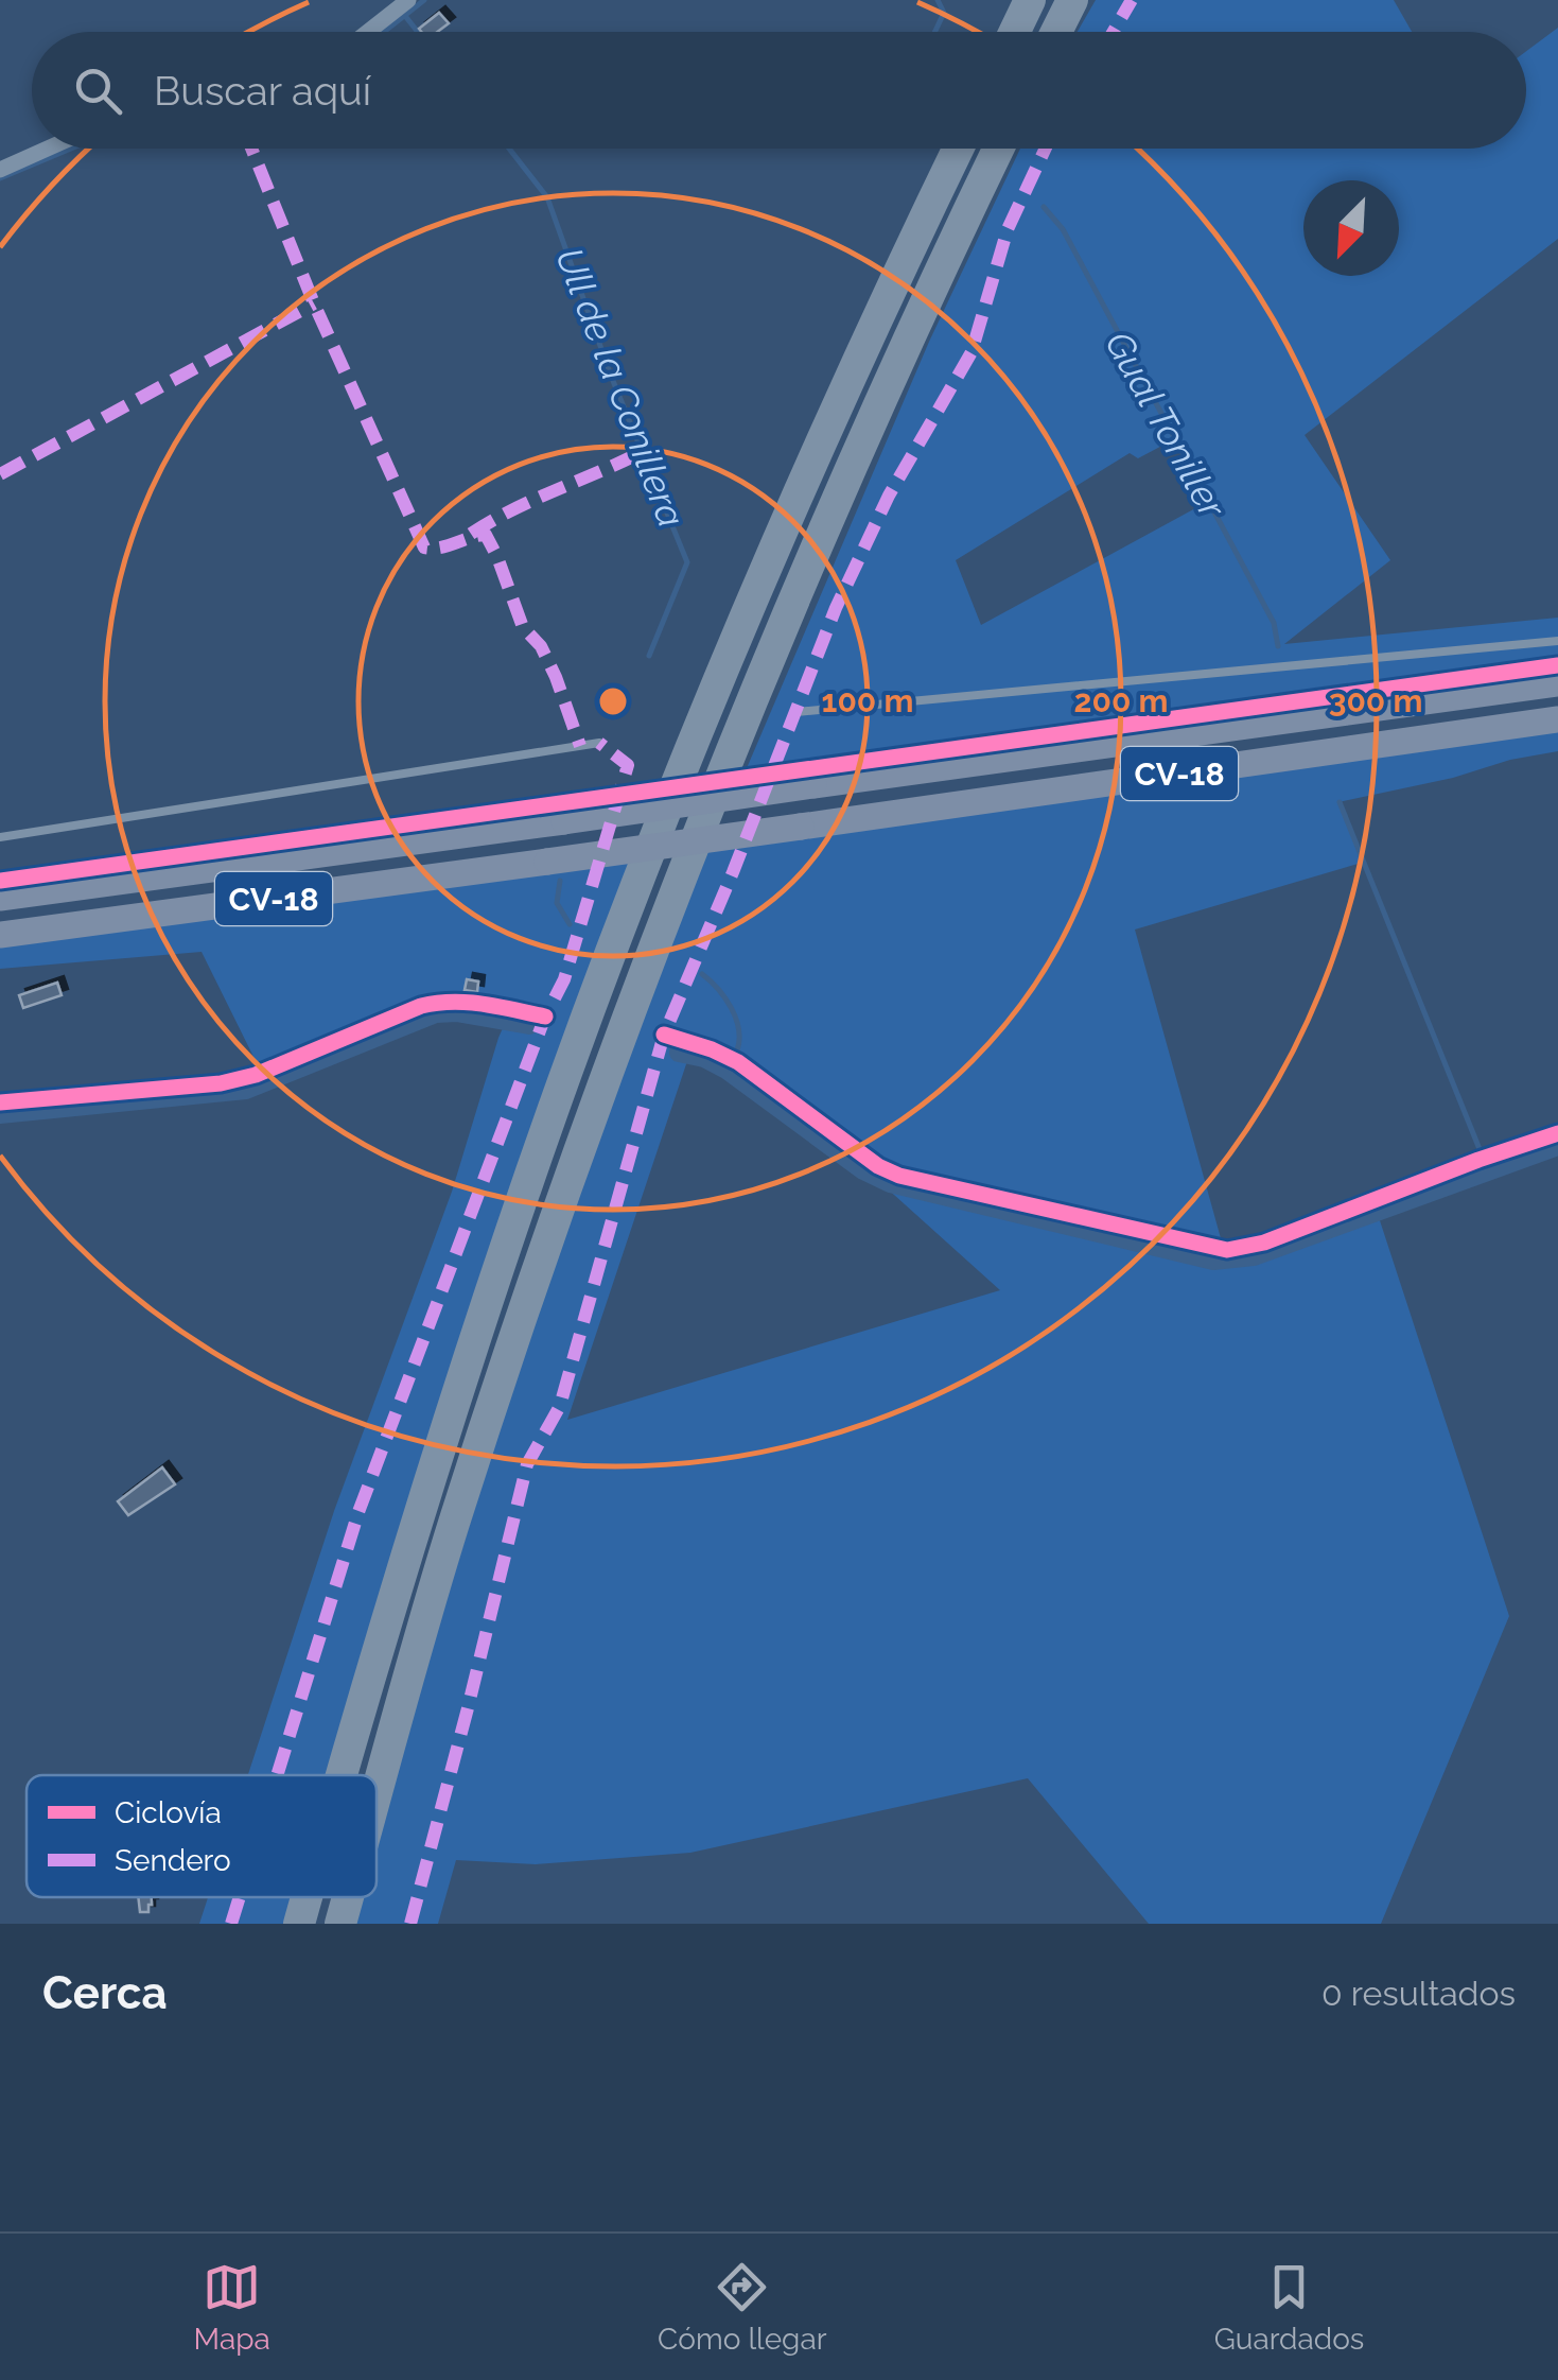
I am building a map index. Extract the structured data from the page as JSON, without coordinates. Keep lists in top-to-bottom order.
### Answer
{
  "streets": {
    "main road": ["CV-18"]
  },
  "water": ["Ull de la Conillera", "Gual Toniller"],
  "legend": ["Ciclovía", "Sendero"],
  "north": "bottom left",
  "page": {
    "search": "Buscar aquí",
    "heading": ["Cerca", "0 resultados"],
    "nav": ["Mapa", "Cómo llegar", "Guardados"]
  },
  "rings": ["100 m", "200 m", "300 m"]
}
